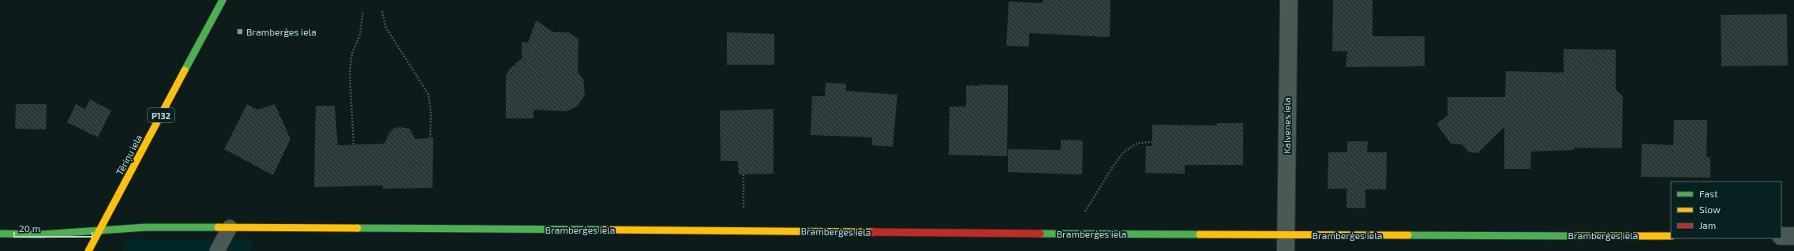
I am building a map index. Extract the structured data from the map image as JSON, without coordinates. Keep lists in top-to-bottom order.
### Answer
{
  "streets": {
    "street": [
      "P132",
      "Kalvenes iela",
      "Tēriņu iela",
      "Bramberģes iela"
    ]
  },
  "crossings": [
    ["Kalvenes iela", "Bramberģes iela"],
    ["Tēriņu iela", "Bramberģes iela"]
  ],
  "places": {
    "transit": ["Bramberģes iela"]
  },
  "legend": ["Fast", "Slow", "Jam"],
  "scale_bar": "20 m"
}
